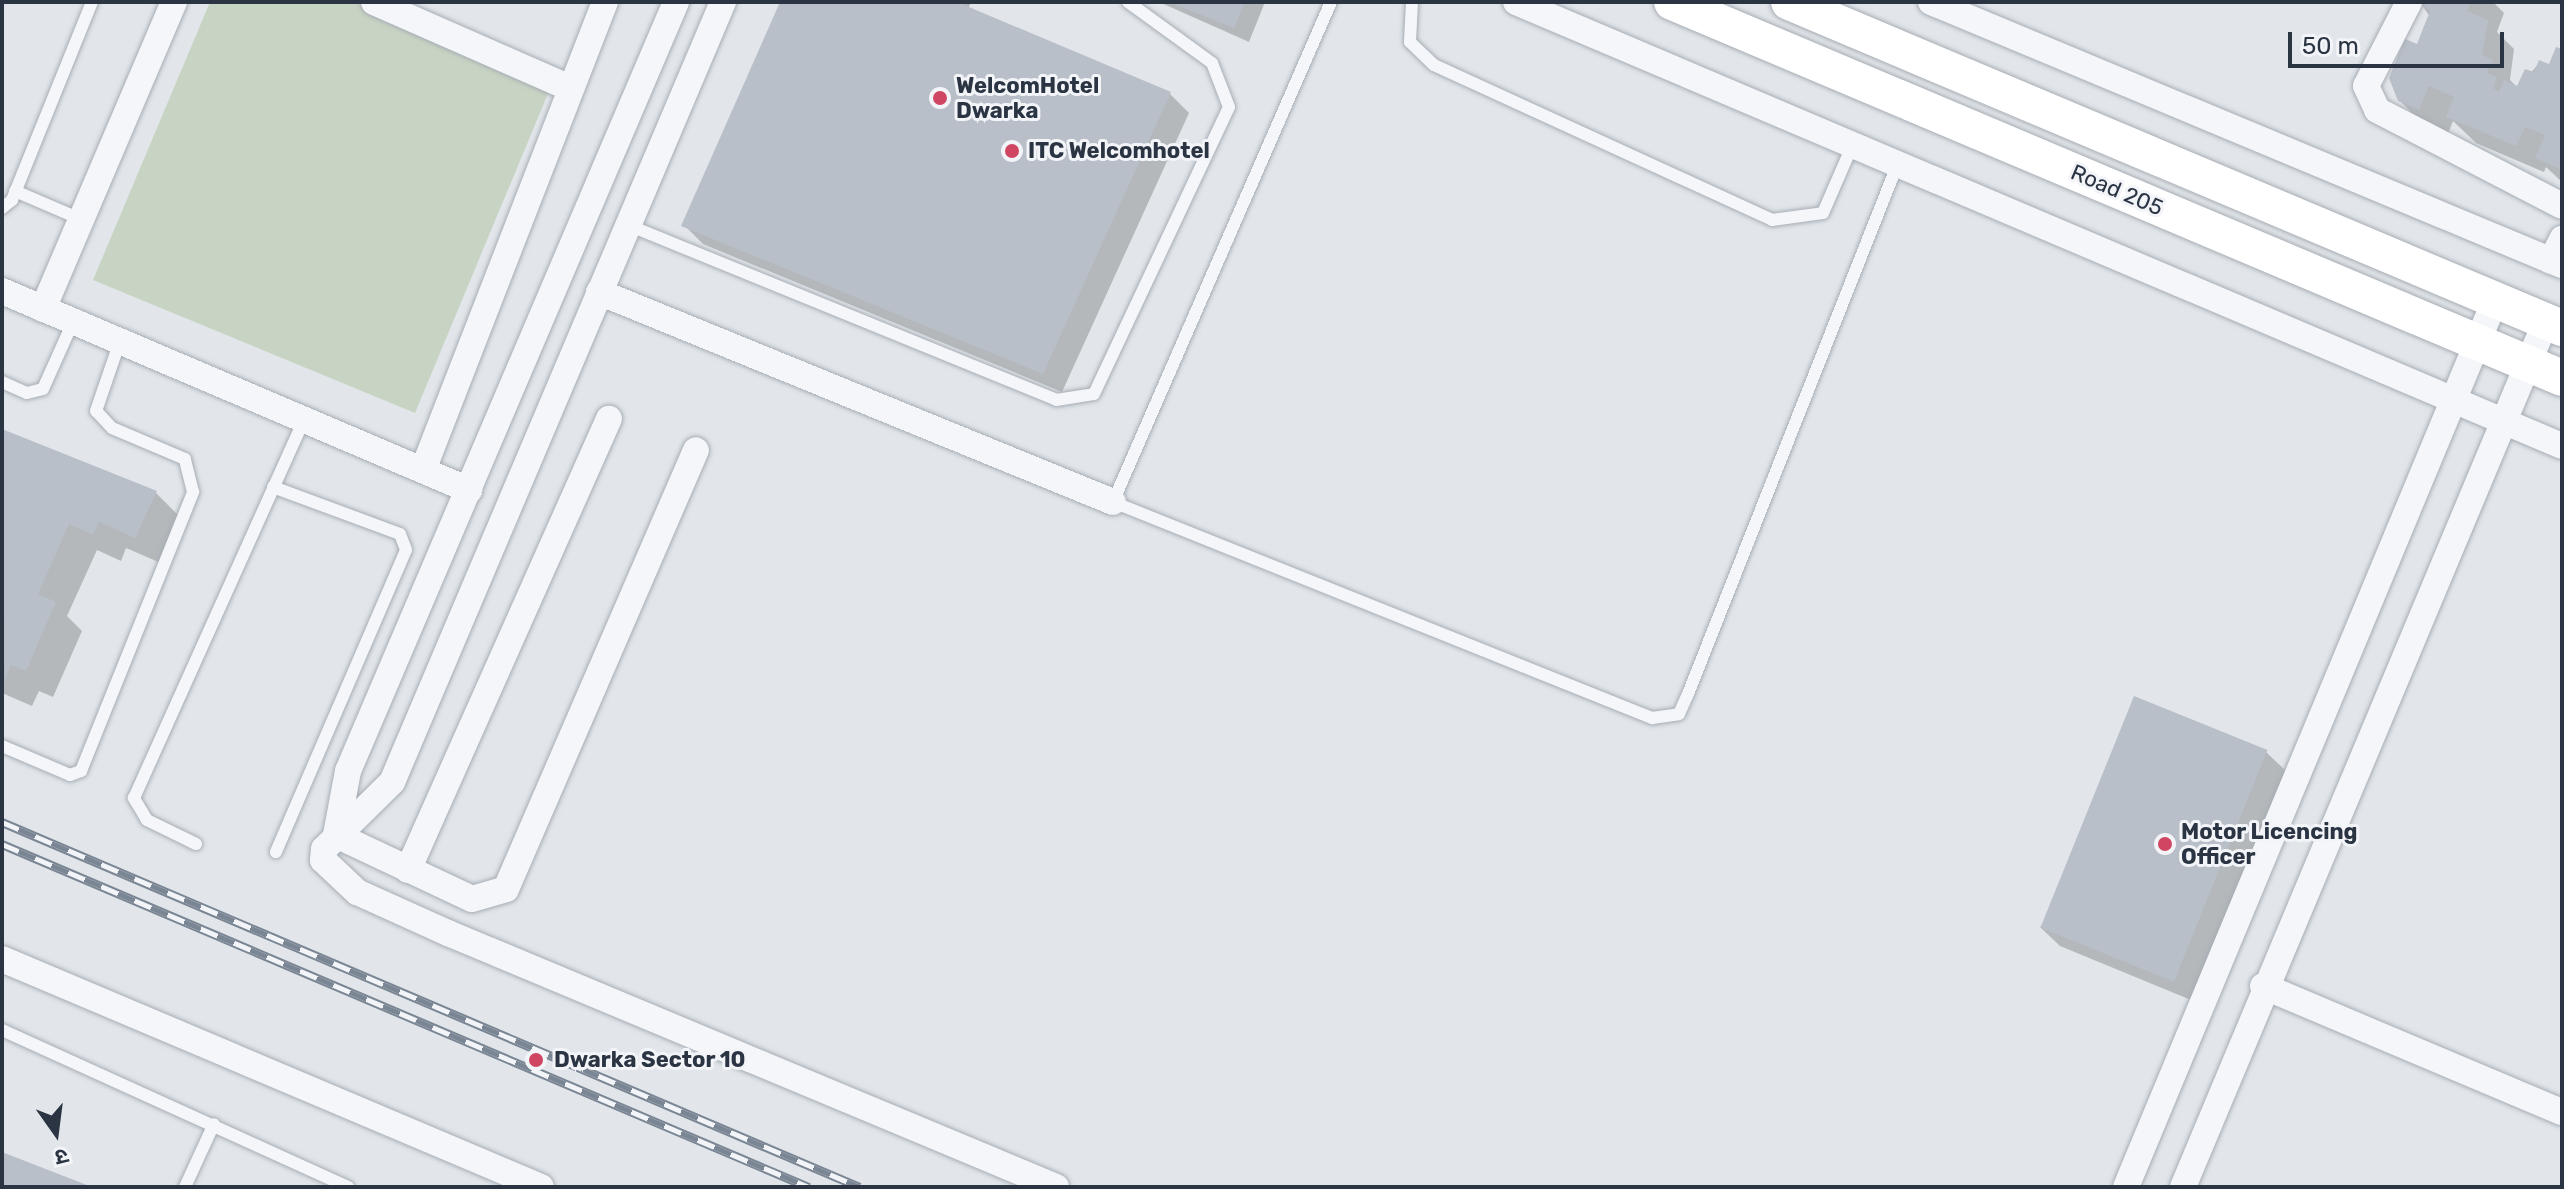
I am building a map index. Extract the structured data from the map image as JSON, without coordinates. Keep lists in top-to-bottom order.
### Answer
{
  "streets": {
    "main road": ["Road 205"]
  },
  "places": [
    "WelcomHotel Dwarka",
    "ITC Welcomhotel",
    "Motor Licencing Officer",
    "Dwarka Sector 10"
  ],
  "scale_bar": "50 m",
  "north": "bottom"
}
